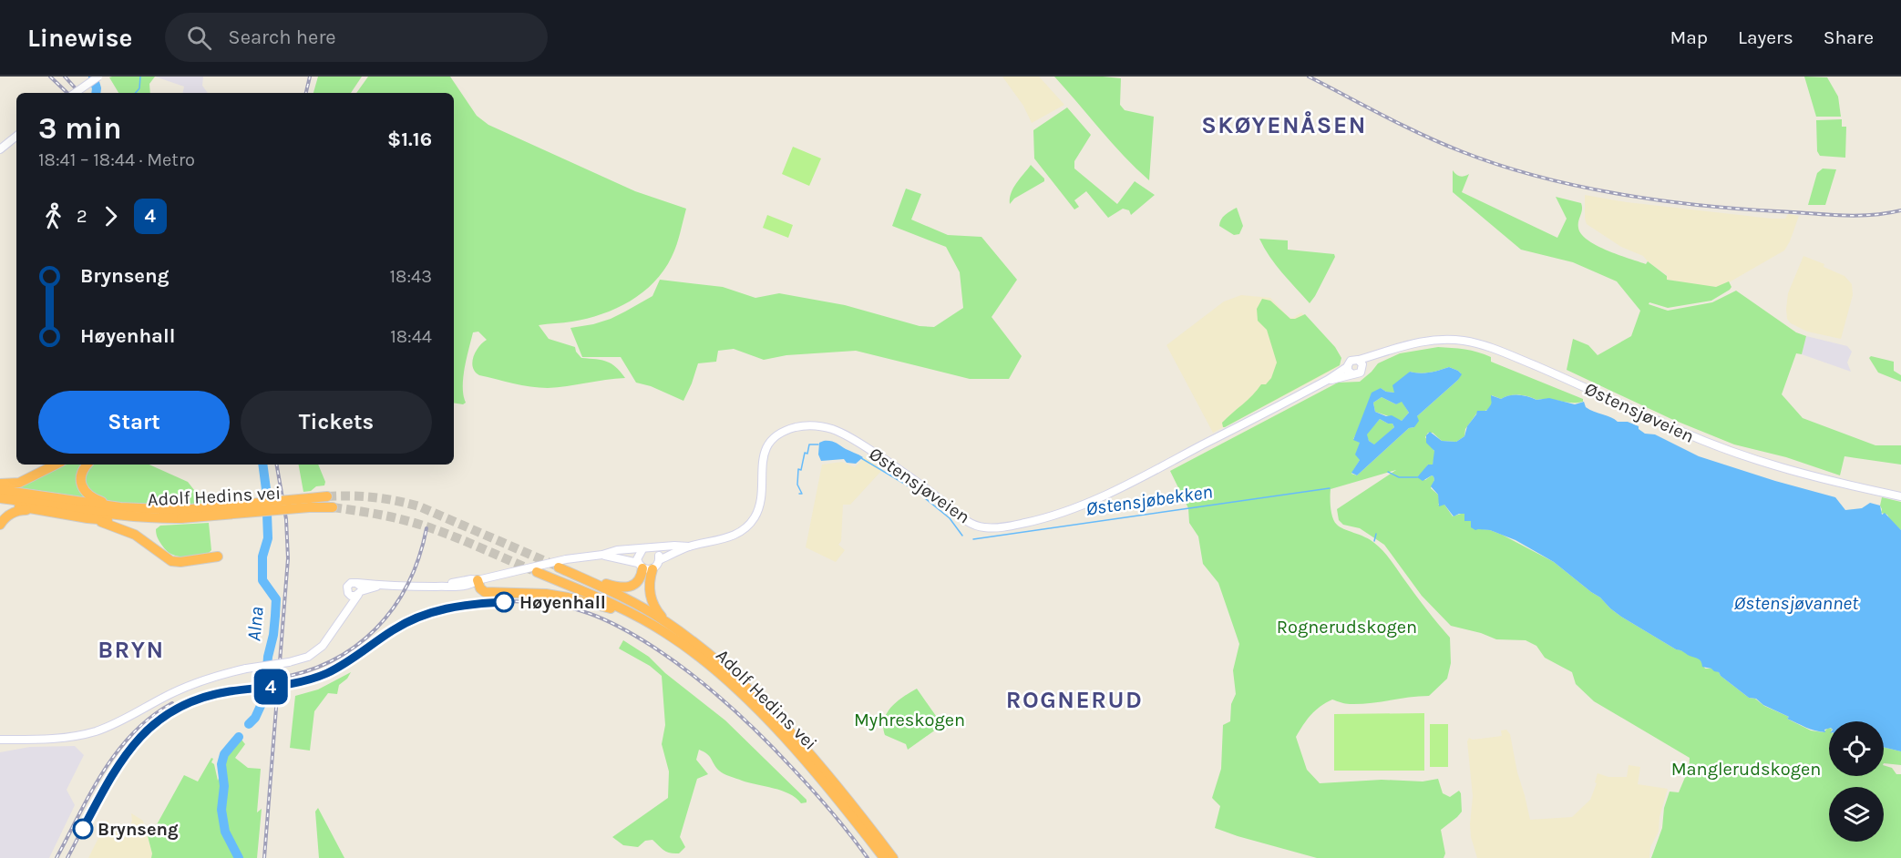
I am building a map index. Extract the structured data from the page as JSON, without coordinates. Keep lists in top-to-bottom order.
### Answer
{
  "streets": {
    "highway": ["Adolf Hedins vei"],
    "main road": ["Østensjøveien"]
  },
  "districts": ["SKØYENÅSEN", "BRYN", "ROGNERUD"],
  "water": ["Østensjøbekken", "Østensjøvannet", "Alna"],
  "parks": ["Rognerudskogen", "Myhreskogen", "Manglerudskogen"],
  "places": ["Høyenhall", "Brynseng"],
  "lines": ["metro line 4"],
  "page": {
    "header": "Linewise",
    "search": "Search here",
    "nav": ["Map", "Layers", "Share"],
    "on_map": "4",
    "heading": ["3 min", "18:41 – 18:44 · Metro", "$1.16"],
    "legs": ["2", "4"],
    "list": [
      {
        "name": "Brynseng",
        "value": "18:43"
      },
      {
        "name": "Høyenhall",
        "value": "18:44"
      }
    ],
    "buttons": ["Start", "Tickets"]
  }
}
